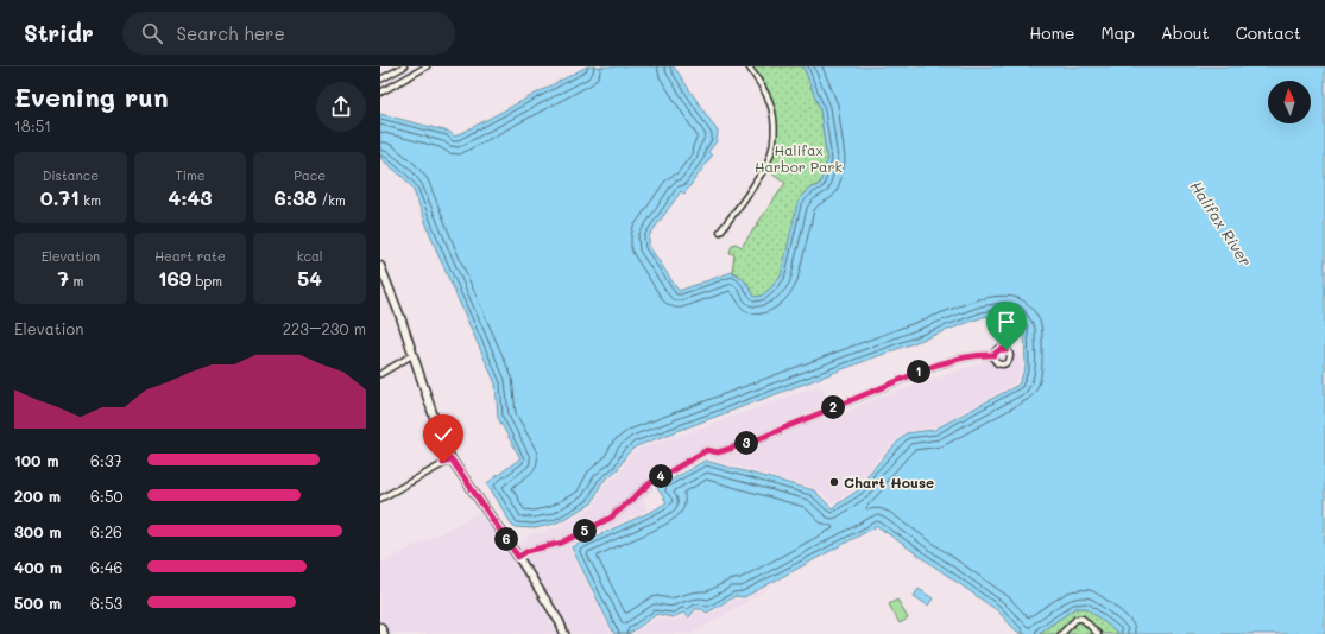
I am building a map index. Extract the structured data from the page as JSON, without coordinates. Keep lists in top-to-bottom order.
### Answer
{
  "water": ["Halifax River"],
  "parks": ["Halifax Harbor Park"],
  "places": ["Chart House"],
  "north": "top",
  "page": {
    "header": "Stridr",
    "search": "Search here",
    "nav": [
      "Home",
      "Map",
      "About",
      "Contact"
    ],
    "heading": ["Evening run", "18:51"],
    "stats": [
      ["Distance", "0.71 km"],
      ["Time", "4:43"],
      ["Pace", "6:38 /km"],
      ["Elevation", "7 m"],
      ["Heart rate", "169 bpm"],
      ["kcal", "54"]
    ],
    "chart": ["Elevation", "223–230 m"],
    "pins": [
      "1",
      "2",
      "3",
      "4",
      "5",
      "6"
    ],
    "list": [
      {
        "name": "100 m",
        "note": "6:37"
      },
      {
        "name": "200 m",
        "note": "6:50"
      },
      {
        "name": "300 m",
        "note": "6:26"
      },
      {
        "name": "400 m",
        "note": "6:46"
      },
      {
        "name": "500 m",
        "note": "6:53"
      }
    ]
  }
}
